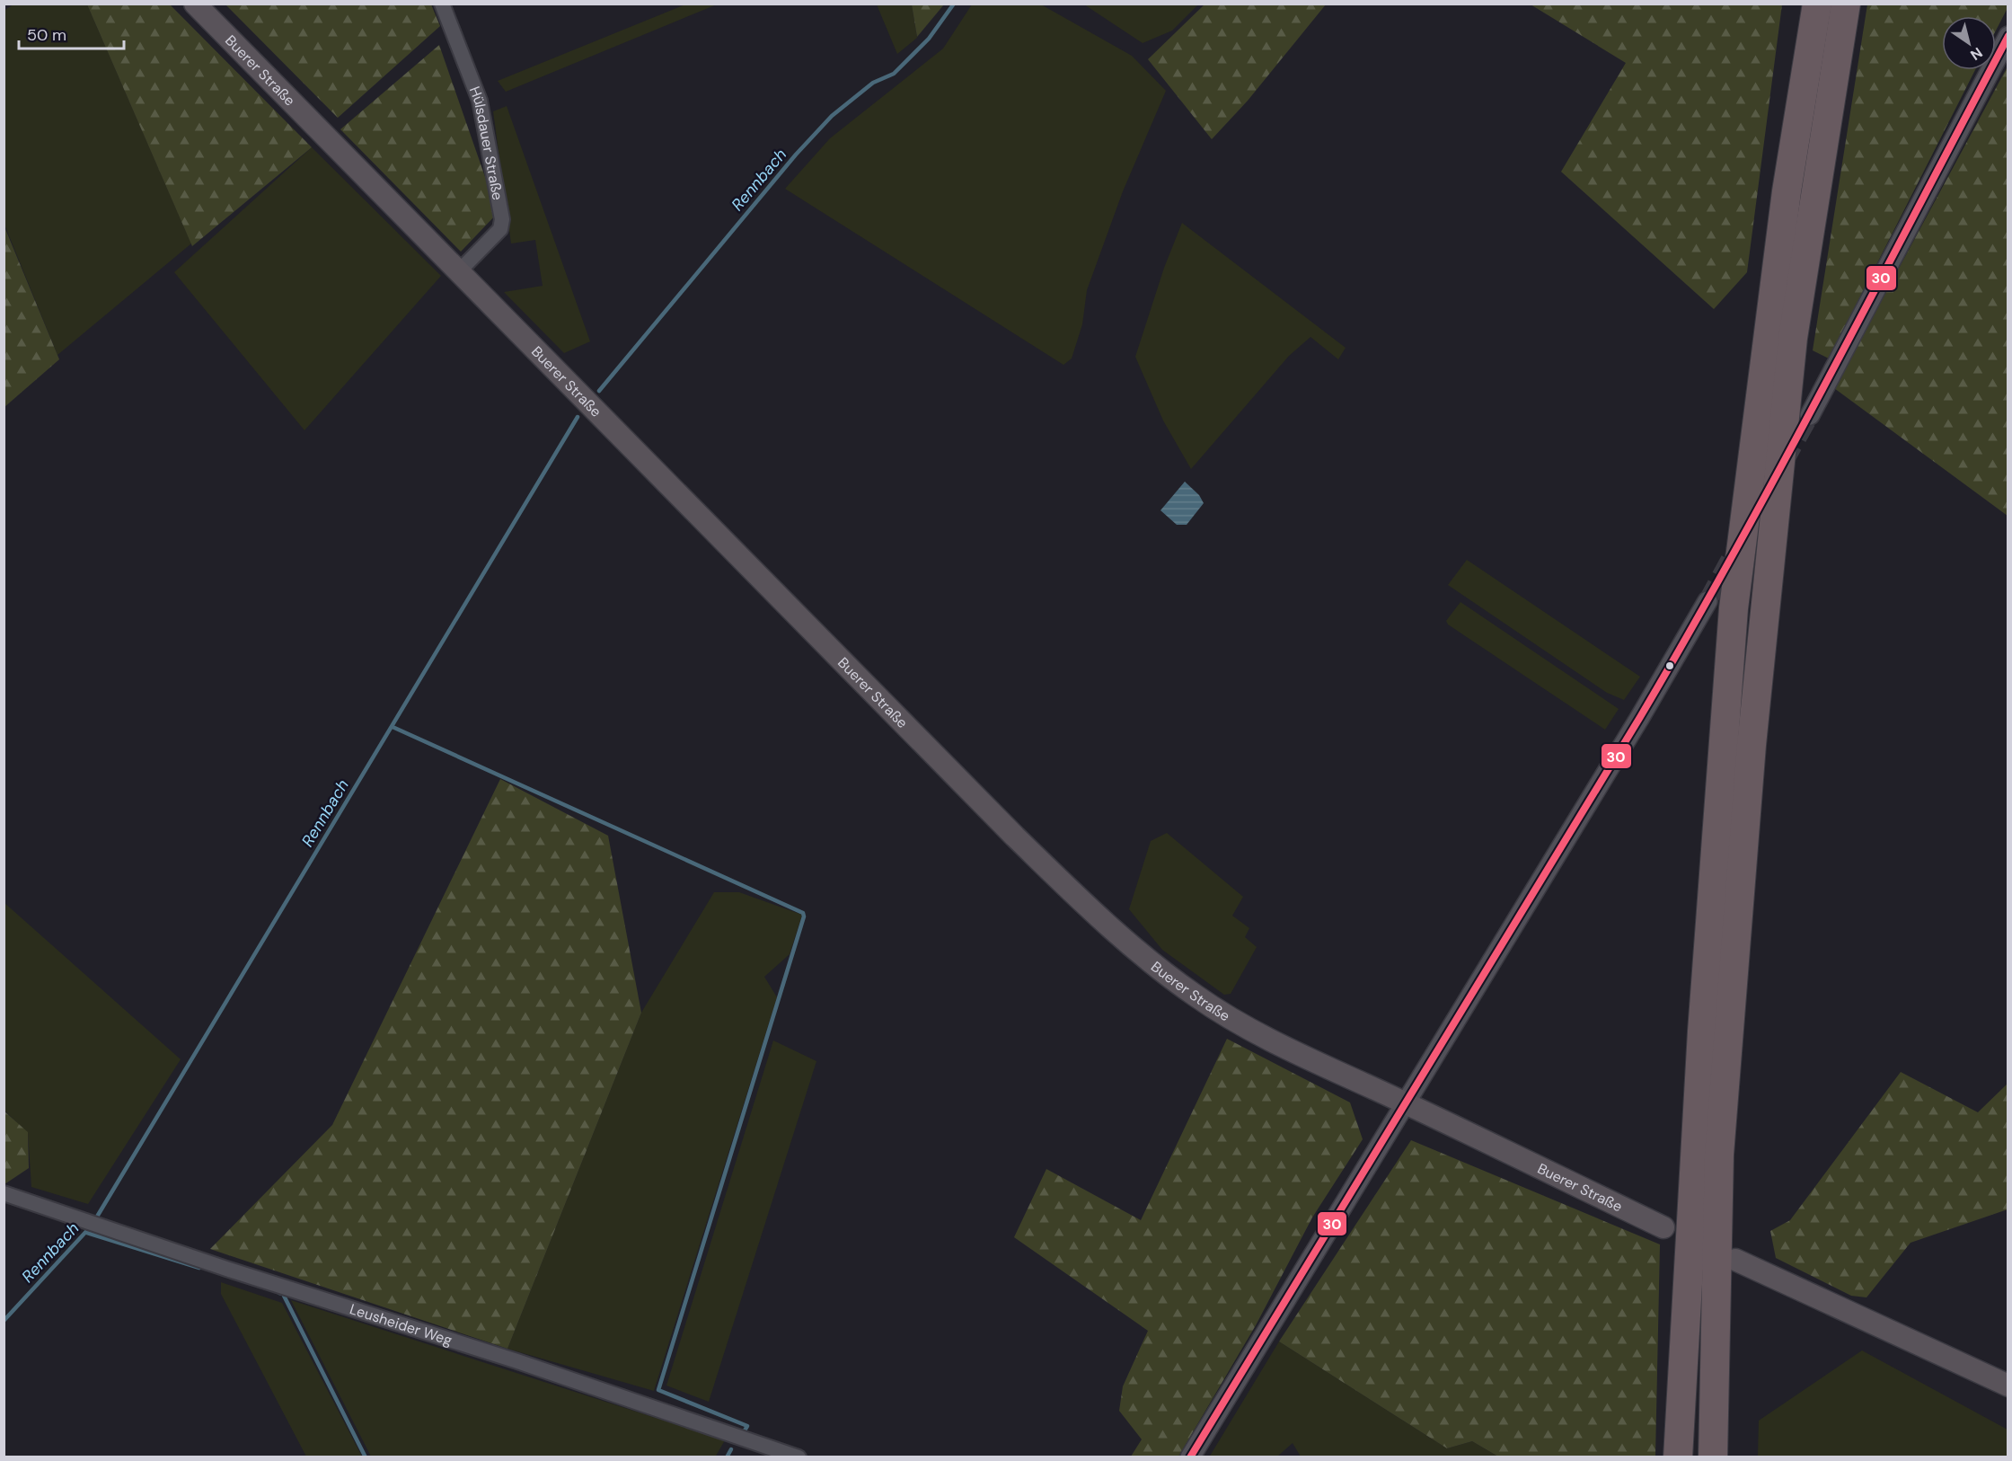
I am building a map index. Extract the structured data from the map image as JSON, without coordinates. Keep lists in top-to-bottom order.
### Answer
{
  "streets": {
    "main road": ["Buerer Straße"],
    "street": ["Hülsdauer Straße", "Leusheider Weg"]
  },
  "crossings": [
    ["Buerer Straße", "Hülsdauer Straße"]
  ],
  "water": ["Rennbach"],
  "lines": ["transit line 30"],
  "scale_bar": "50 m",
  "north": "bottom right"
}
